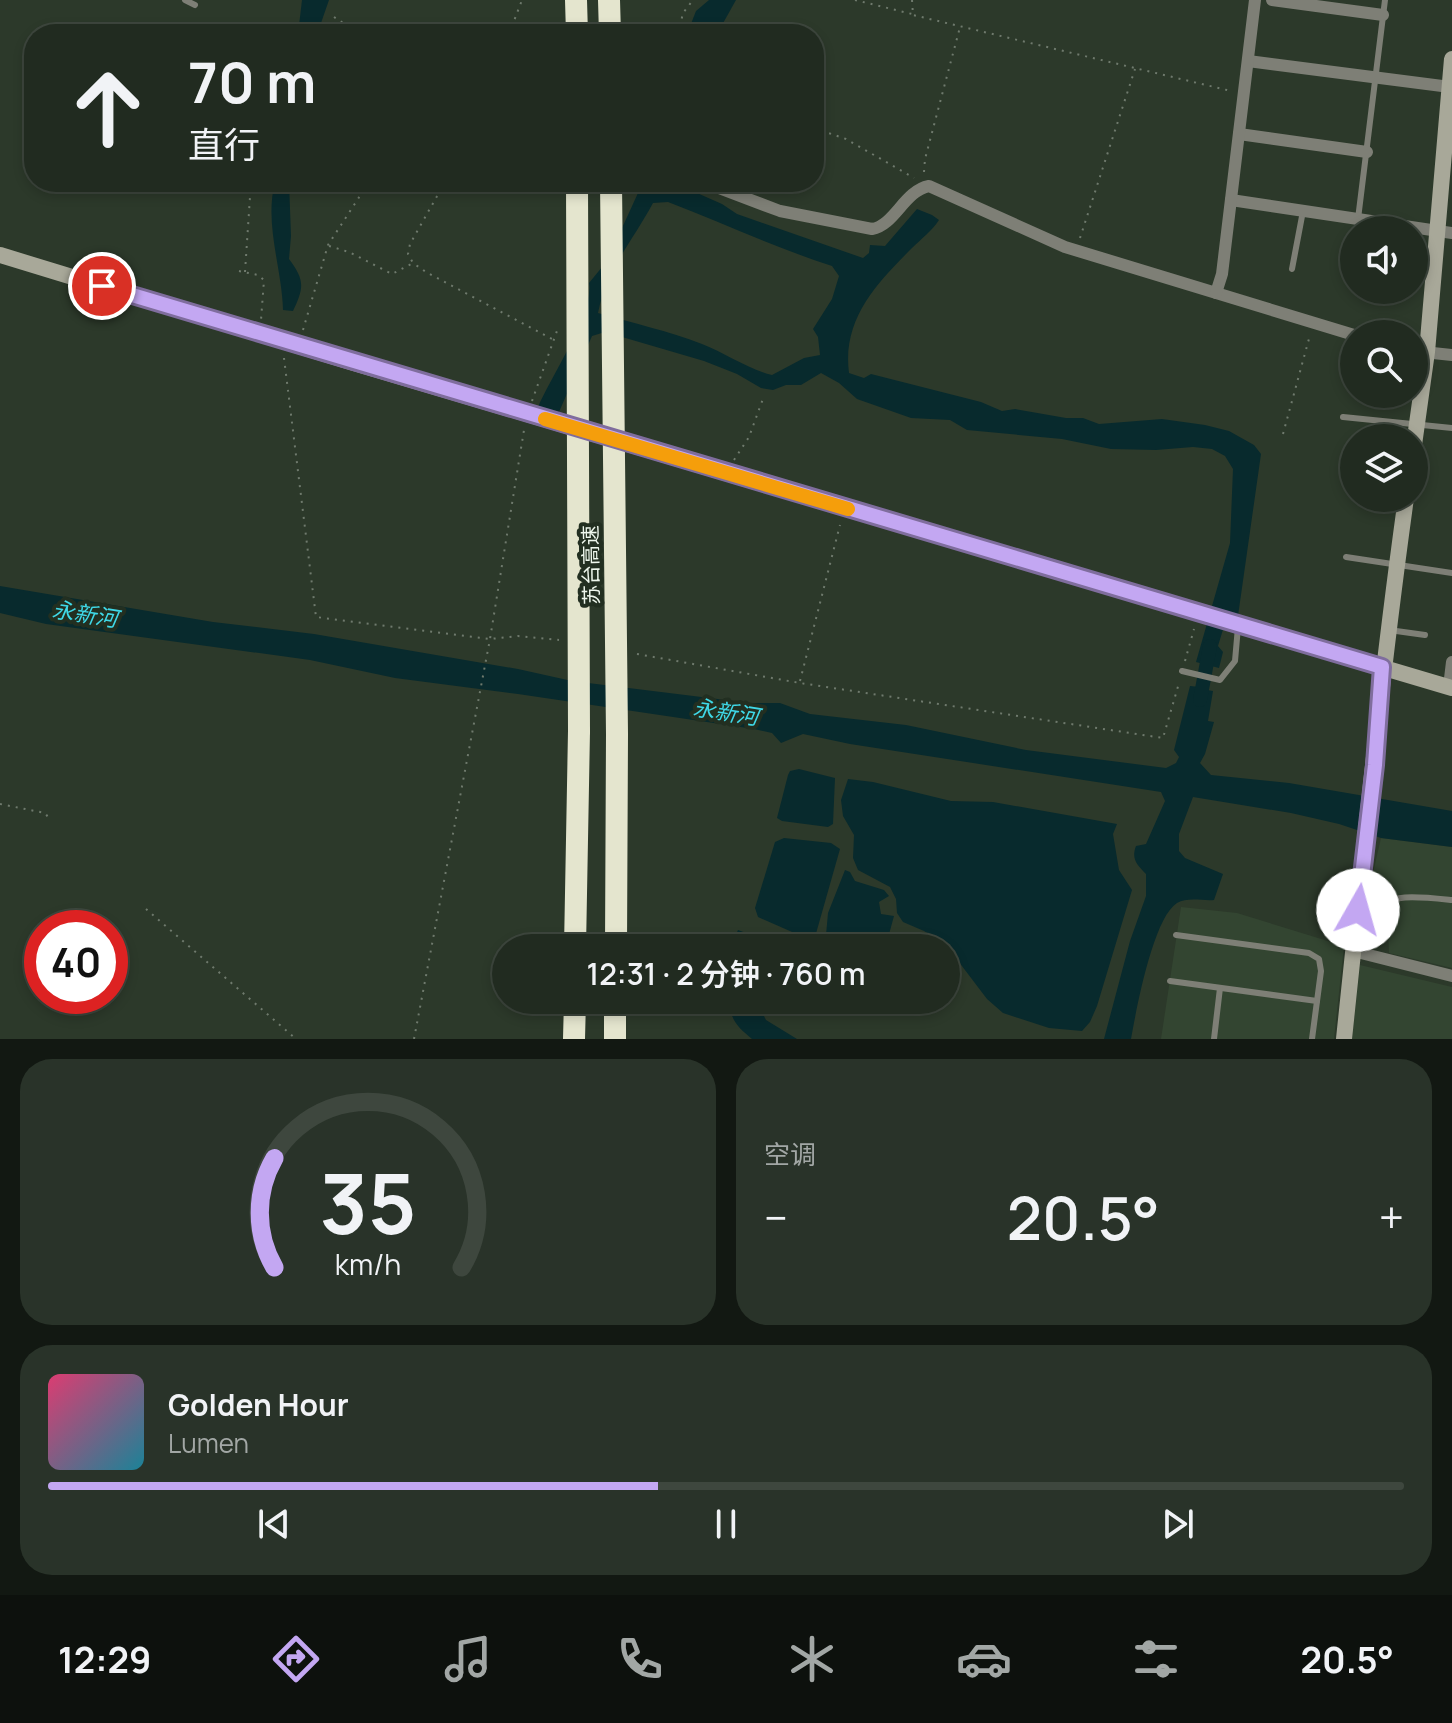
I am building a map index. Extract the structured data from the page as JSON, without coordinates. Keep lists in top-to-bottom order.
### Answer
{
  "streets": {
    "highway": ["苏台高速"]
  },
  "water": ["永新河"],
  "page": {
    "turn": ["70 m", "直行"],
    "limit": "40",
    "trip": "12:31 · 2 分钟 · 760 m",
    "tile": "空调",
    "heat": ["−", "20.5°", "+"],
    "song": ["Golden Hour", "Lumen"],
    "tabs": ["12:29", "20.5°"],
    "gauge": ["35", "km/h"]
  }
}
